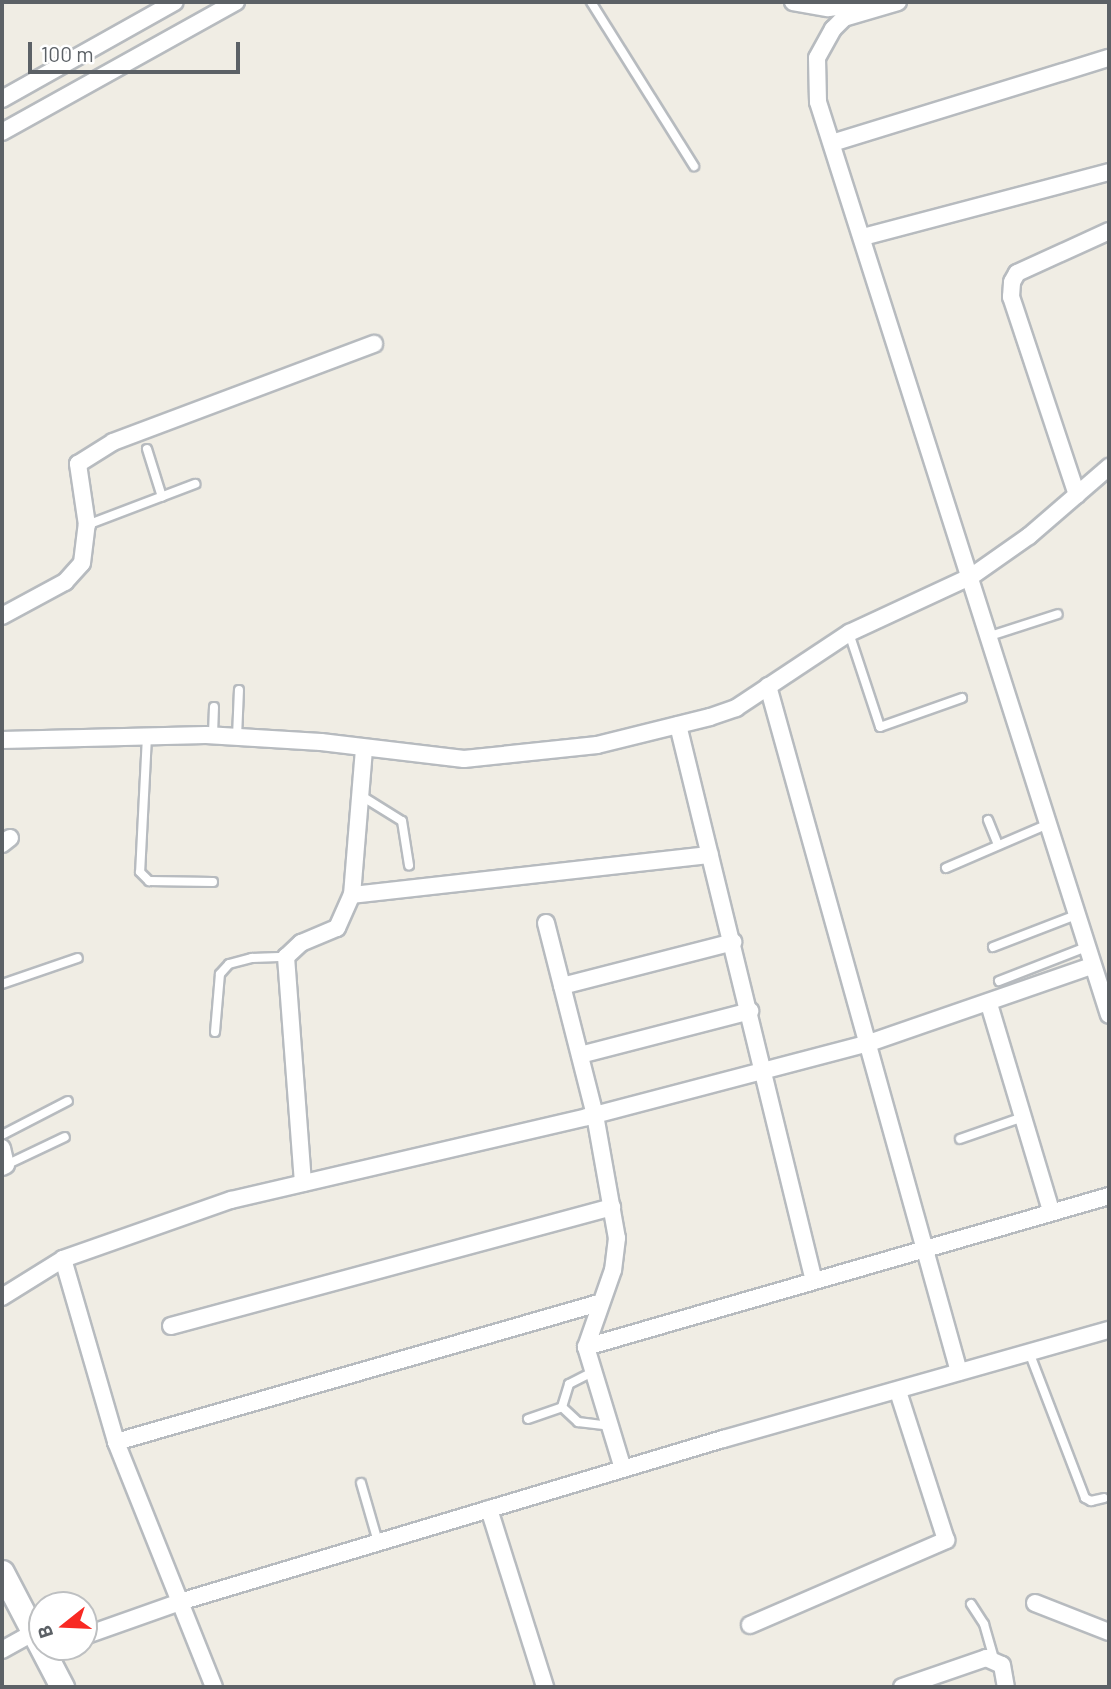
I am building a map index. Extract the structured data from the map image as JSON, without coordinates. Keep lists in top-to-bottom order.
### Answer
{
  "scale_bar": "100 m",
  "north": "left"
}
